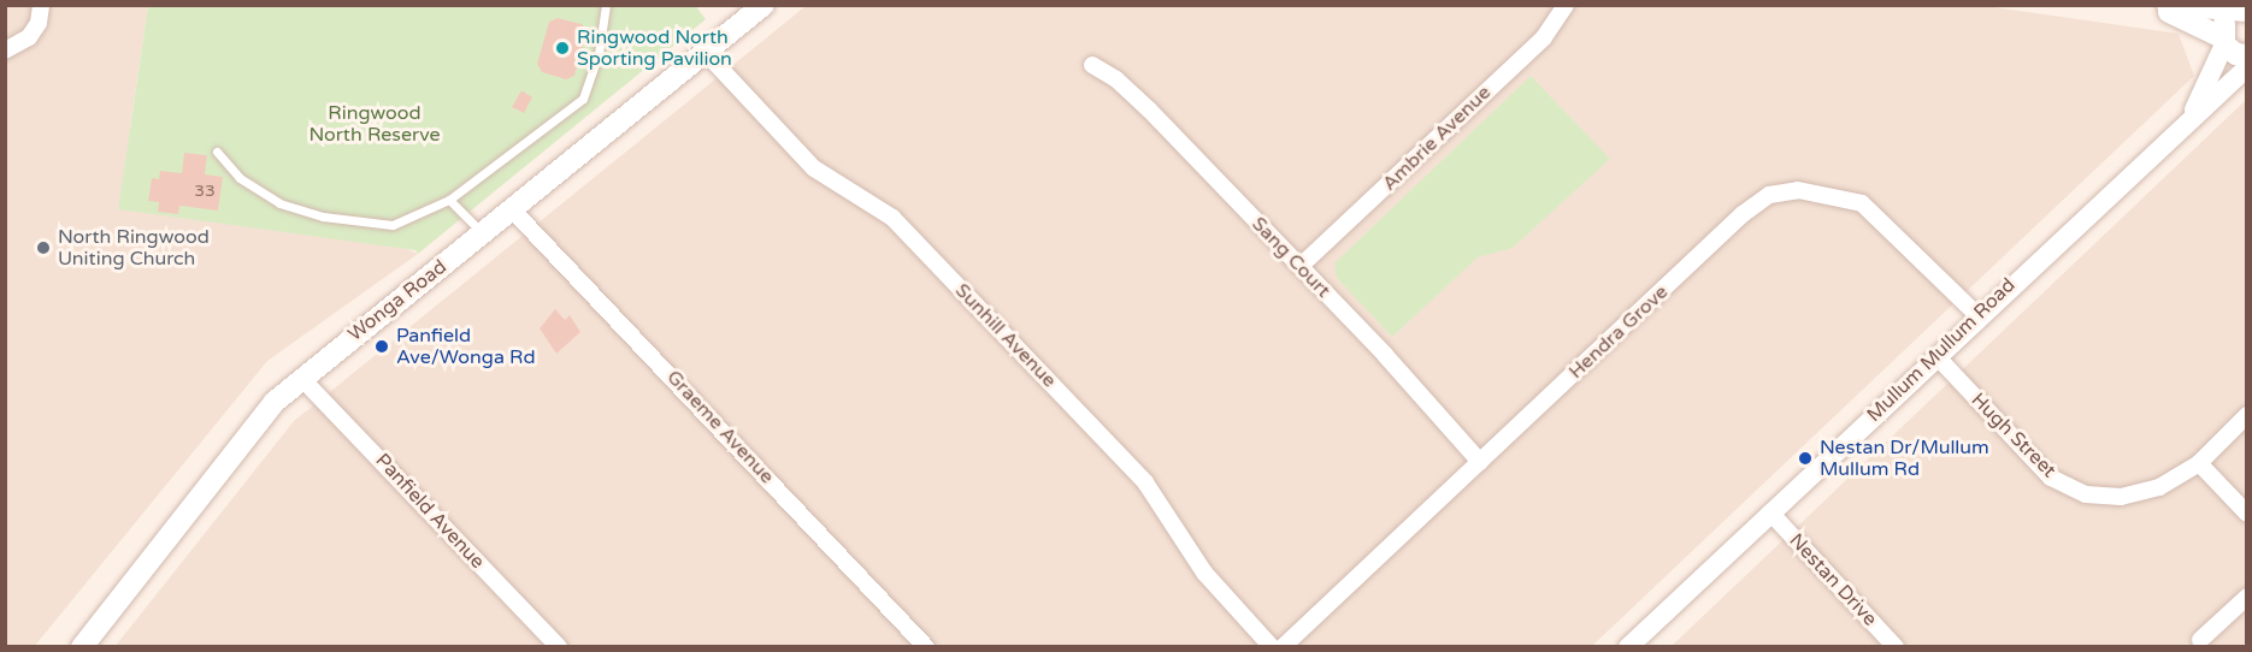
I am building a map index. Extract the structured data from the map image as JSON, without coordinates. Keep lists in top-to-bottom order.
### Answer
{
  "streets": {
    "main road": ["Wonga Road"],
    "street": [
      "Ambrie Avenue",
      "Sang Court",
      "Hendra Grove",
      "Sunhill Avenue",
      "Mullum Mullum Road",
      "Graeme Avenue",
      "Hugh Street",
      "Panfield Avenue",
      "Nestan Drive"
    ]
  },
  "crossings": [
    ["Ambrie Avenue", "Sang Court"],
    ["Sang Court", "Hendra Grove"],
    ["Wonga Road", "Sunhill Avenue"],
    ["Wonga Road", "Graeme Avenue"],
    ["Wonga Road", "Panfield Avenue"],
    ["Hendra Grove", "Mullum Mullum Road"],
    ["Mullum Mullum Road", "Hugh Street"],
    ["Mullum Mullum Road", "Nestan Drive"]
  ],
  "parks": ["Ringwood North Reserve"],
  "places": [
    "Ringwood North Sporting Pavilion",
    "North Ringwood Uniting Church",
    "Panfield Ave/Wonga Rd",
    "Nestan Dr/Mullum Mullum Rd"
  ],
  "house_numbers": ["33"]
}
